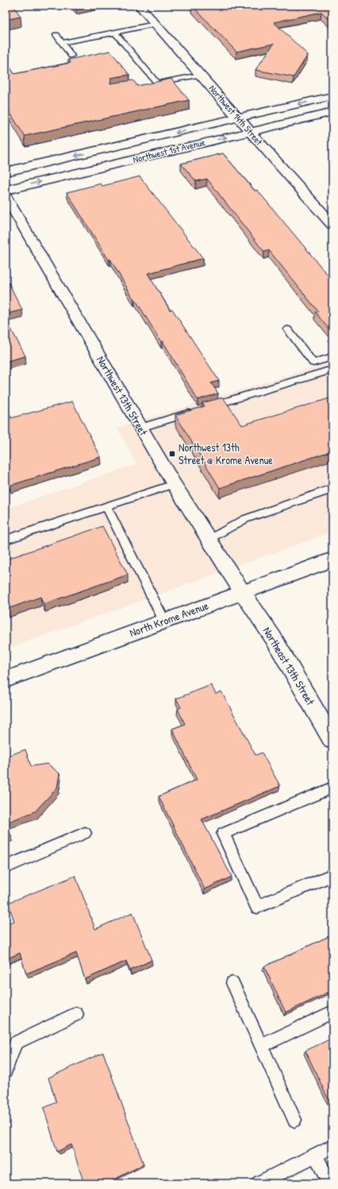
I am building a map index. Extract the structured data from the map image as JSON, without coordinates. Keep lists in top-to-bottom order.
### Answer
{
  "streets": {
    "main road": [
      "Northwest 14th Street",
      "Northwest 1st Avenue",
      "Northwest 13th Street",
      "North Krome Avenue",
      "Northeast 13th Street"
    ]
  },
  "crossings": [
    ["Northwest 14th Street", "Northwest 1st Avenue"],
    ["Northwest 13th Street", "North Krome Avenue"],
    ["Northwest 13th Street", "Northeast 13th Street"],
    ["North Krome Avenue", "Northeast 13th Street"]
  ],
  "places": {
    "transit": ["Northwest 13th Street @ Krome Avenue"]
  }
}
